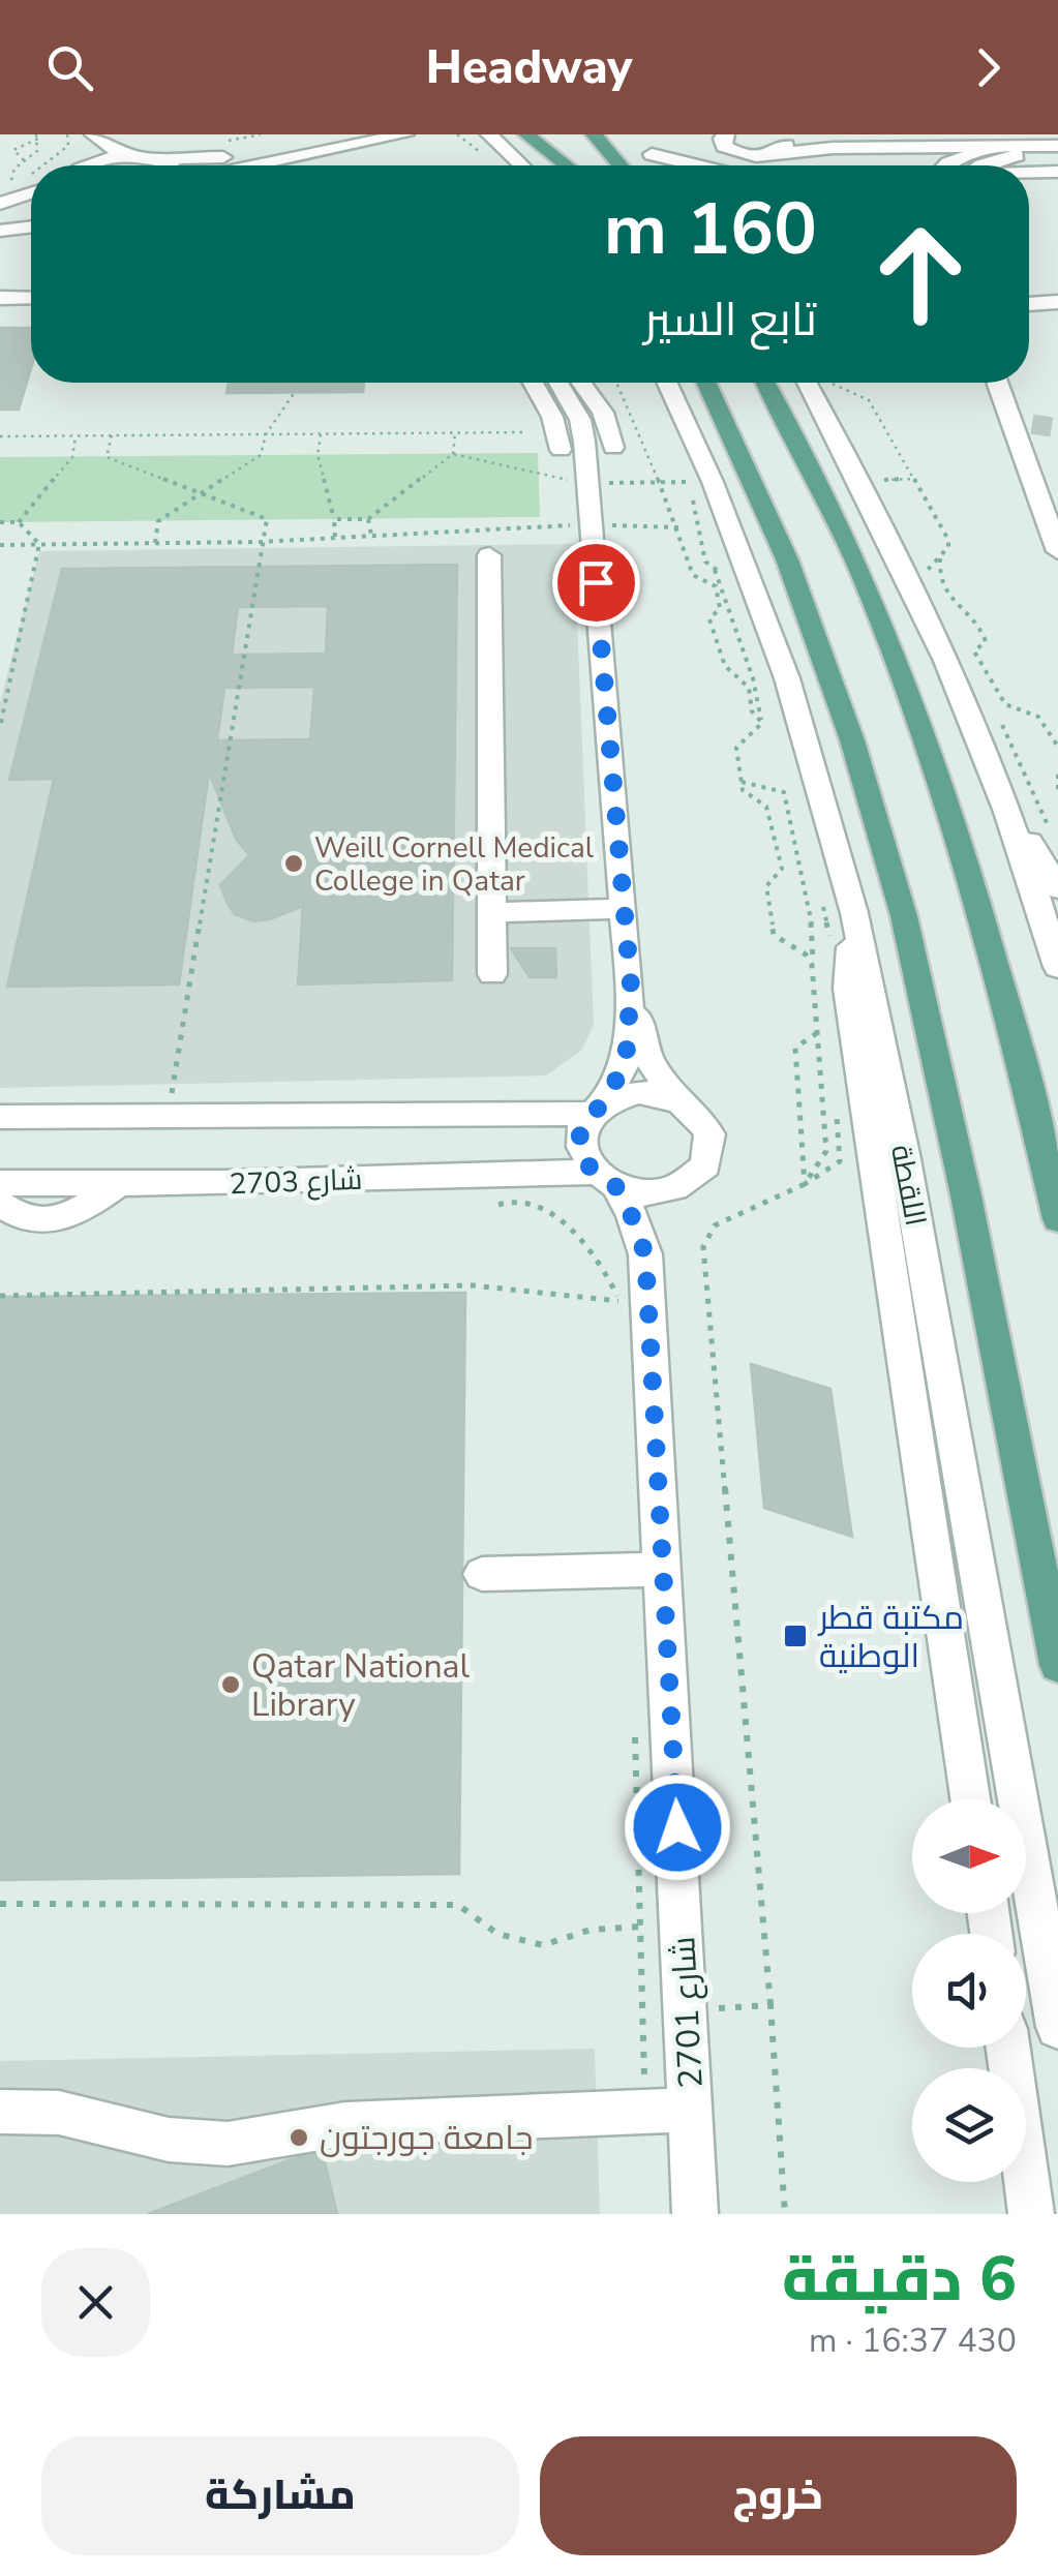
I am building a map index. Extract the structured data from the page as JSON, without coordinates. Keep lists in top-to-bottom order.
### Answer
{
  "streets": {
    "main road": ["اللقطة"],
    "street": ["شارع 2703", "شارع 2701"]
  },
  "crossings": [
    ["شارع 2703", "شارع 2701"]
  ],
  "places": {
    "other": ["Weill Cornell Medical College in Qatar", "Qatar National Library", "جامعة جورجتون"],
    "transit": ["مكتبة قطر الوطنية"]
  },
  "north": "right",
  "page": {
    "header": "Headway",
    "turn": ["160 m", "تابع السير"],
    "heading": ["6 دقيقة", "430 m · 16:37"],
    "buttons": ["خروج", "مشاركة"]
  }
}
